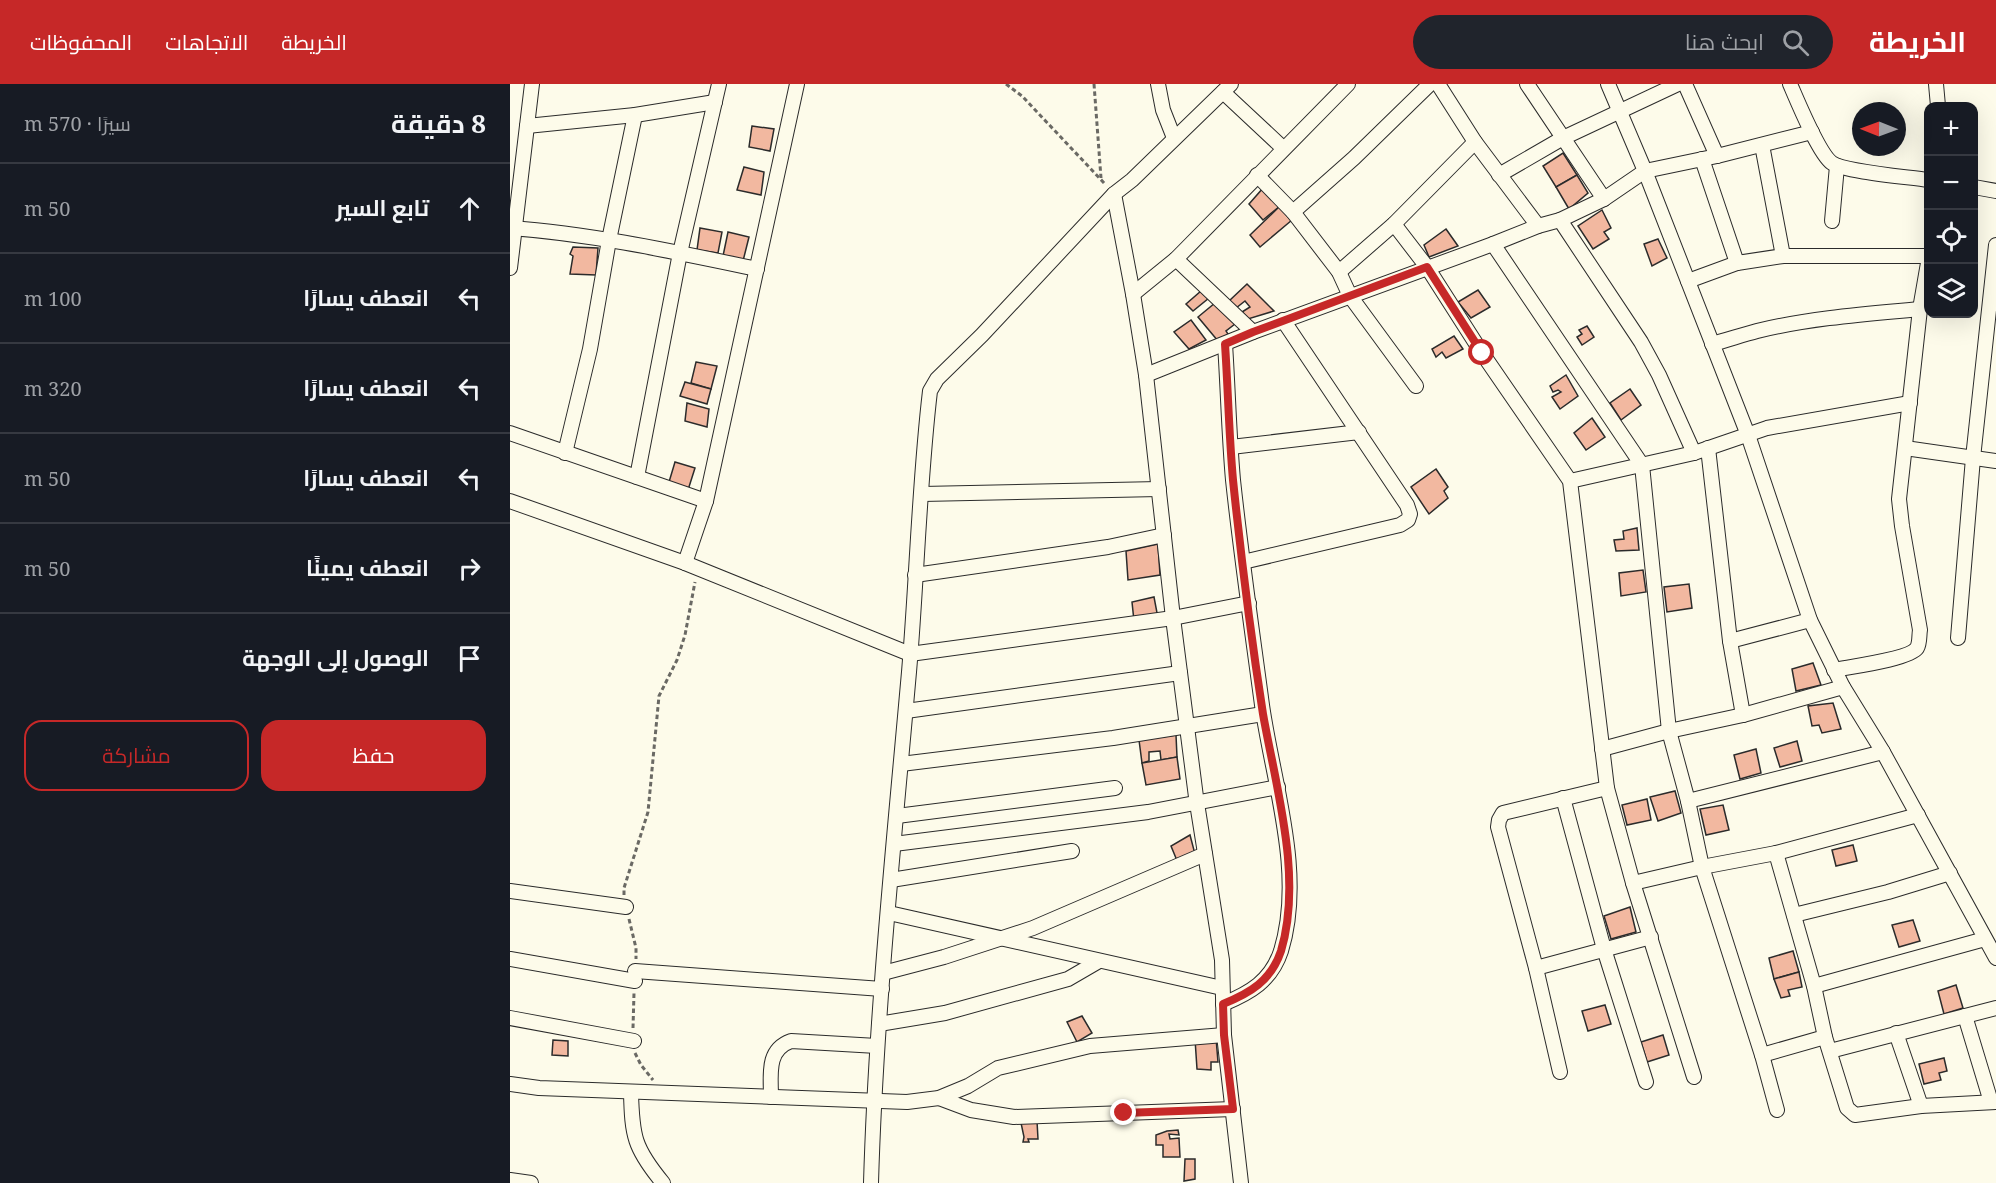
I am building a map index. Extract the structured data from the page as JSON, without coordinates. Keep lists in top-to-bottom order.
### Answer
{
  "north": "left",
  "page": {
    "header": "الخريطة",
    "search": "ابحث هنا",
    "nav": ["الخريطة", "الاتجاهات", "المحفوظات"],
    "heading": ["8 دقيقة", "سيرًا · 570 m"],
    "map_buttons": ["+", "−"],
    "list": [
      ["تابع السير", "50 m"],
      ["انعطف يسارًا", "100 m"],
      ["انعطف يسارًا", "320 m"],
      ["انعطف يسارًا", "50 m"],
      ["انعطف يمينًا", "50 m"],
      "الوصول إلى الوجهة"
    ],
    "buttons": ["حفظ", "مشاركة"]
  }
}
